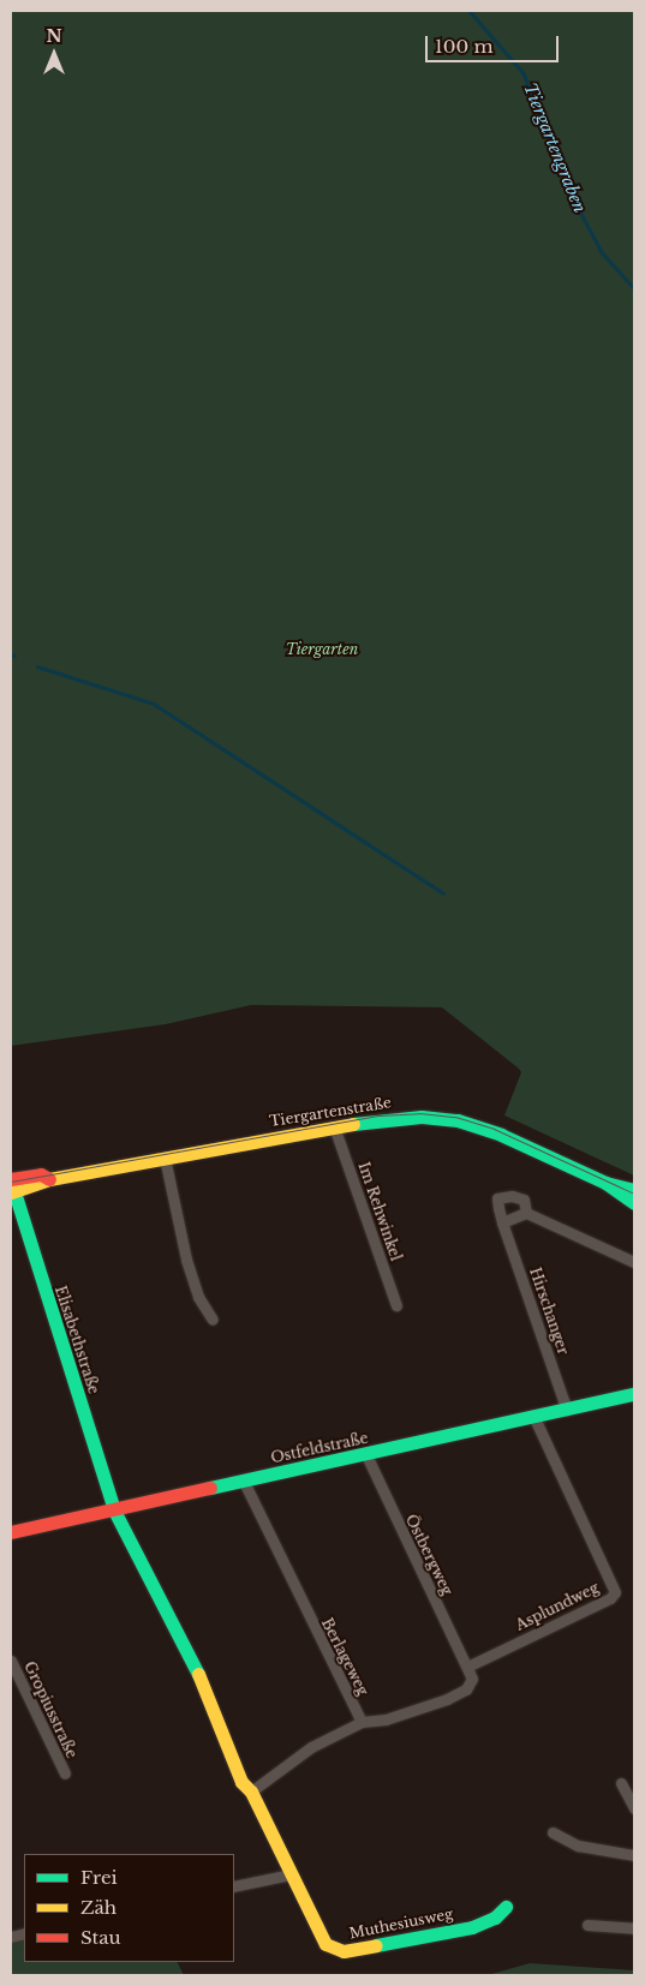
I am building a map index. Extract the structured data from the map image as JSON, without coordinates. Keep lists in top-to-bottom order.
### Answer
{
  "streets": {
    "street": [
      "Tiergartenstraße",
      "Im Rehwinkel",
      "Hirschanger",
      "Elisabethstraße",
      "Ostfeldstraße",
      "Östbergweg",
      "Asplundweg",
      "Berlageweg",
      "Gropiusstraße",
      "Muthesiusweg"
    ]
  },
  "crossings": [
    ["Tiergartenstraße", "Im Rehwinkel"],
    ["Tiergartenstraße", "Elisabethstraße"],
    ["Hirschanger", "Ostfeldstraße"],
    ["Elisabethstraße", "Ostfeldstraße"],
    ["Elisabethstraße", "Muthesiusweg"],
    ["Ostfeldstraße", "Östbergweg"],
    ["Ostfeldstraße", "Asplundweg"],
    ["Ostfeldstraße", "Berlageweg"],
    ["Ostfeldstraße", "Muthesiusweg"],
    ["Östbergweg", "Asplundweg"]
  ],
  "water": ["Tiergartengraben"],
  "parks": ["Tiergarten"],
  "legend": ["Frei", "Zäh", "Stau"],
  "scale_bar": "100 m",
  "north": "top"
}
